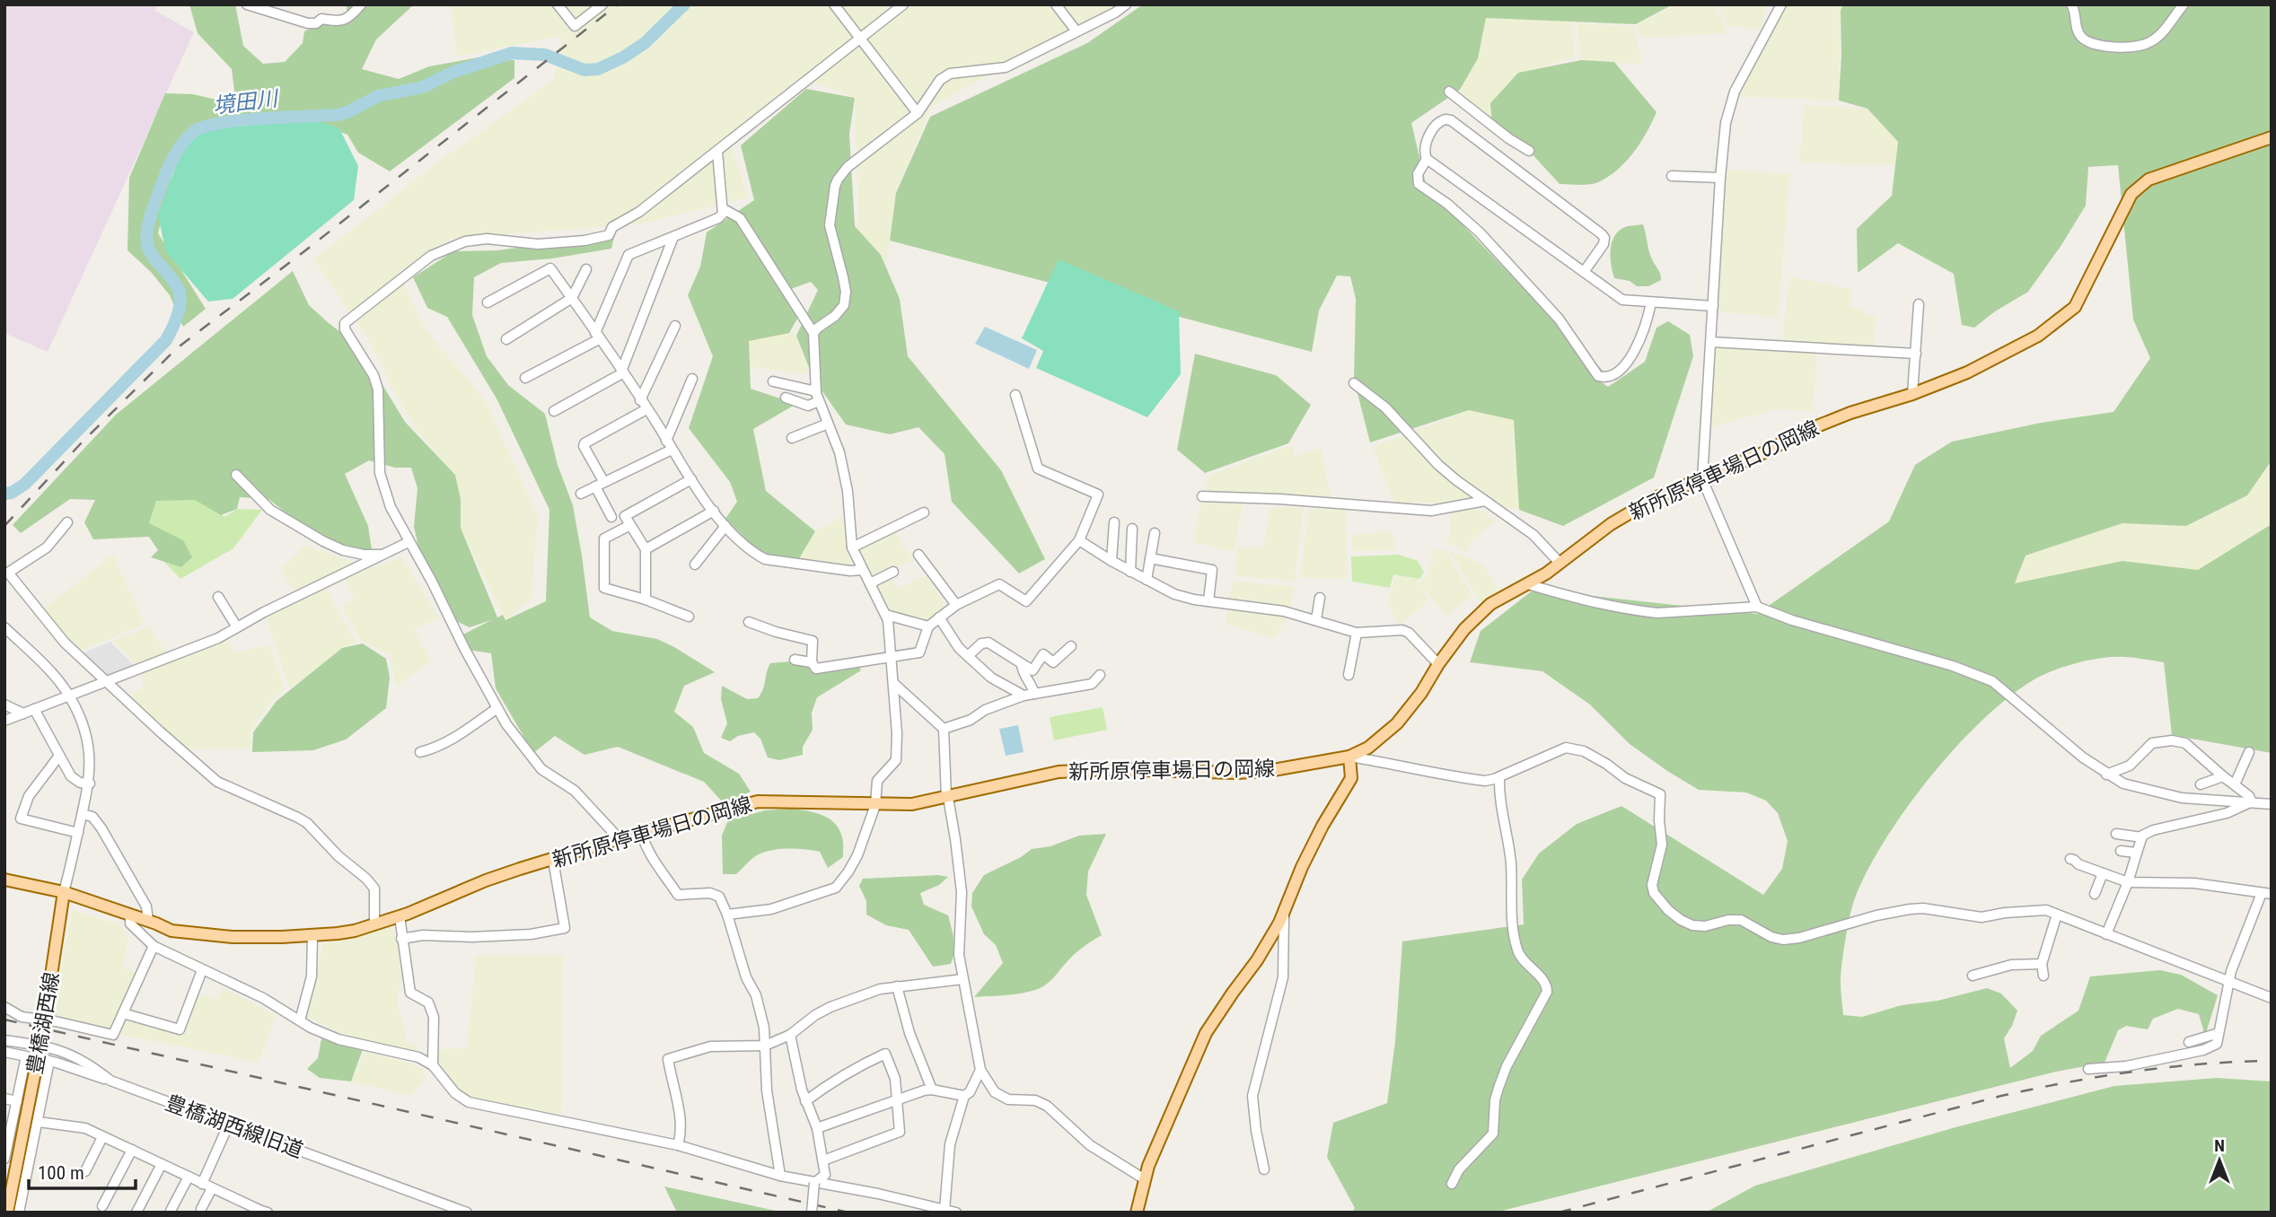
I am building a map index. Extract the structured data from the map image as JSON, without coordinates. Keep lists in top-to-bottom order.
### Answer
{
  "streets": {
    "main road": ["新所原停車場日の岡線", "豊橋湖西線"],
    "street": ["豊橋湖西線旧道"]
  },
  "crossings": [
    ["新所原停車場日の岡線", "豊橋湖西線"]
  ],
  "water": ["境田川"],
  "scale_bar": "100 m",
  "north": "top"
}
